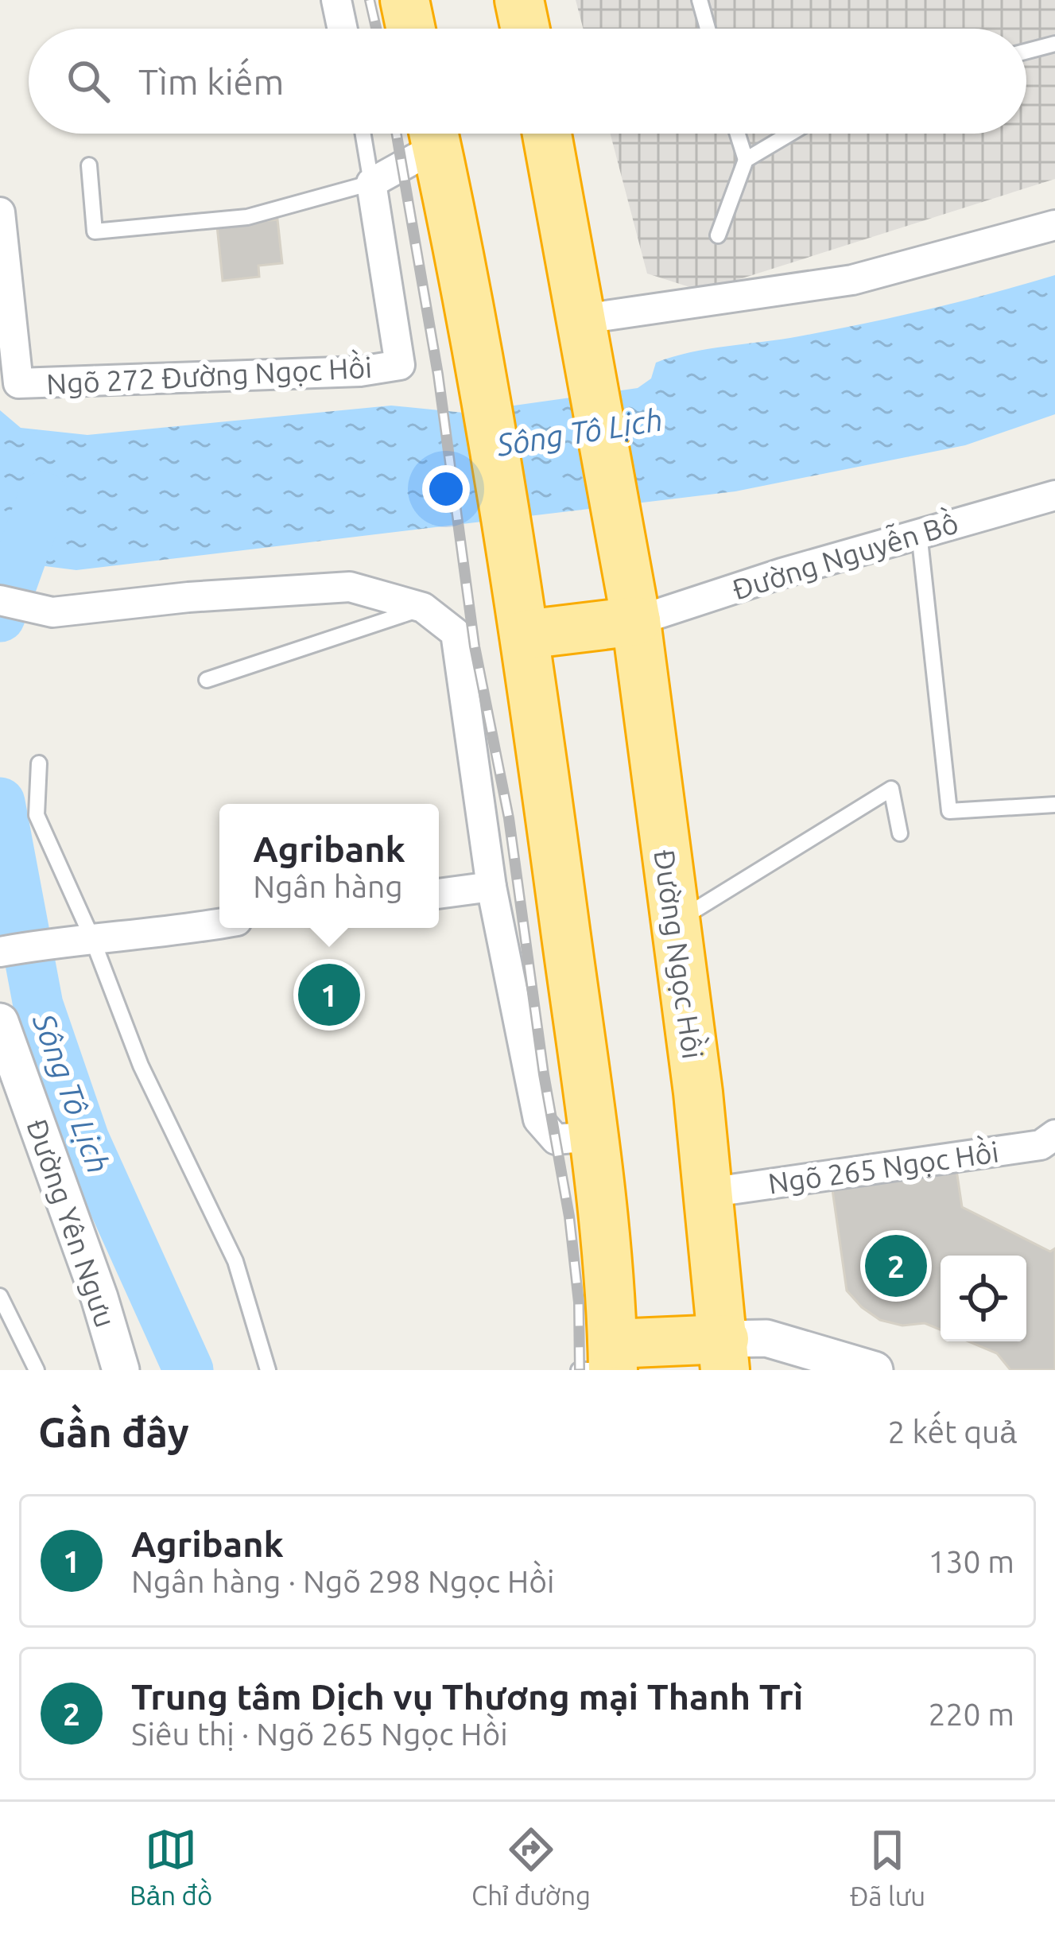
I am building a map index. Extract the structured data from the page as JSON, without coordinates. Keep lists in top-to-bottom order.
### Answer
{
  "streets": {
    "highway": ["Đường Ngọc Hồi"],
    "street": [
      "Ngõ 272 Đường Ngọc Hồi",
      "Đường Nguyễn Bồ",
      "Ngõ 265 Ngọc Hồi",
      "Đường Yên Ngưu"
    ]
  },
  "crossings": [
    ["Đường Nguyễn Bồ", "Đường Ngọc Hồi"],
    ["Đường Ngọc Hồi", "Ngõ 265 Ngọc Hồi"]
  ],
  "water": ["Sông Tô Lịch"],
  "page": {
    "search": "Tìm kiếm",
    "popup": ["Agribank", "Ngân hàng"],
    "pins": ["1", "2"],
    "heading": ["Gần đây", "2 kết quả"],
    "list": [
      {
        "mark": "1",
        "name": "Agribank",
        "note": "Ngân hàng · Ngõ 298 Ngọc Hồi",
        "value": "130 m"
      },
      {
        "mark": "2",
        "name": "Trung tâm Dịch vụ Thương mại Thanh Trì",
        "note": "Siêu thị · Ngõ 265 Ngọc Hồi",
        "value": "220 m"
      }
    ],
    "nav": ["Bản đồ", "Chỉ đường", "Đã lưu"]
  }
}
